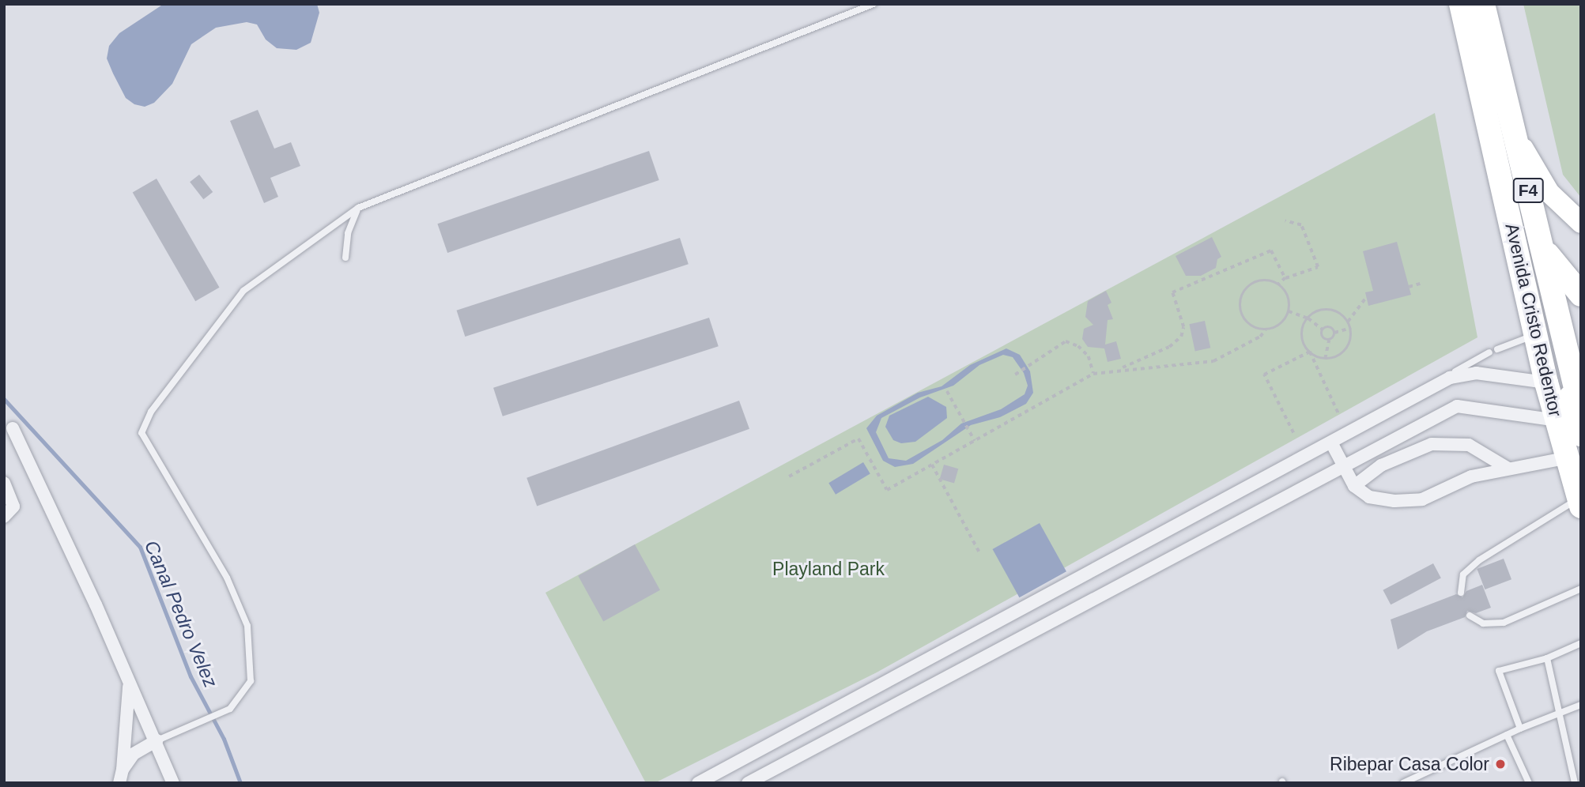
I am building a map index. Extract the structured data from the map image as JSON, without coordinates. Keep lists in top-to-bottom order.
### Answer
{
  "streets": {
    "highway": ["F4", "Avenida Cristo Redentor"]
  },
  "water": ["Canal Pedro Velez"],
  "parks": ["Playland Park"],
  "places": ["Ribepar Casa Color"]
}
